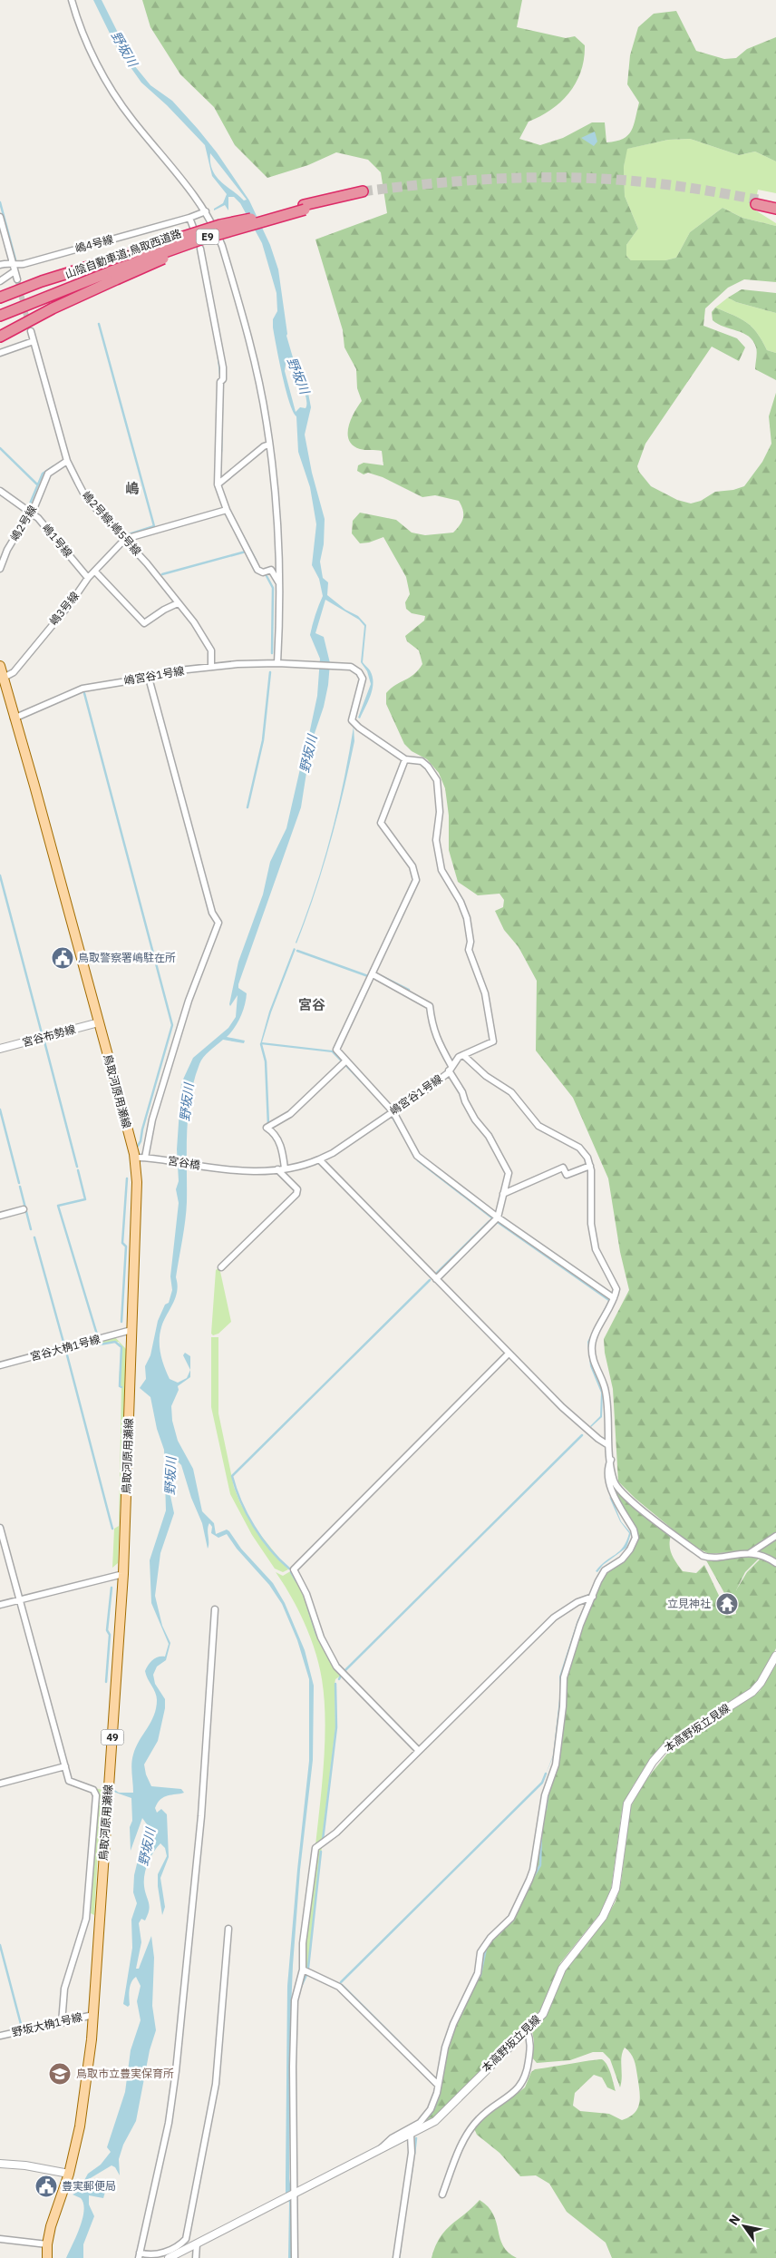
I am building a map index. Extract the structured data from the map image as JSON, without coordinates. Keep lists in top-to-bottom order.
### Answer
{
  "streets": {
    "highway": ["山陰自動車道;鳥取西道路"],
    "main road": ["鳥取河原用瀬線", "49"],
    "street": [
      "嶋4号線",
      "嶋2号線",
      "嶋2号線;嶋5号線",
      "嶋1号線",
      "嶋3号線",
      "嶋宮谷1号線",
      "宮谷布勢線",
      "宮谷橋",
      "宮谷大桷1号線",
      "本高野坂立見線",
      "野坂大桷1号線"
    ]
  },
  "crossings": [
    ["嶋2号線", "嶋2号線;嶋5号線"],
    ["嶋2号線", "嶋1号線"],
    ["嶋2号線;嶋5号線", "嶋3号線"],
    ["嶋2号線;嶋5号線", "嶋宮谷1号線"],
    ["嶋1号線", "嶋3号線"],
    ["嶋3号線", "鳥取河原用瀬線"],
    ["嶋宮谷1号線", "鳥取河原用瀬線"],
    ["嶋宮谷1号線", "宮谷橋"],
    ["宮谷布勢線", "鳥取河原用瀬線"],
    ["鳥取河原用瀬線", "宮谷橋"],
    ["鳥取河原用瀬線", "宮谷大桷1号線"],
    ["鳥取河原用瀬線", "野坂大桷1号線"]
  ],
  "districts": ["嶋", "宮谷"],
  "water": ["野坂川"],
  "places": {
    "public building": ["鳥取警察署嶋駐在所", "豊実郵便局"],
    "temple": ["立見神社"],
    "school or university": ["鳥取市立豊実保育所"]
  },
  "north": "top left"
}
